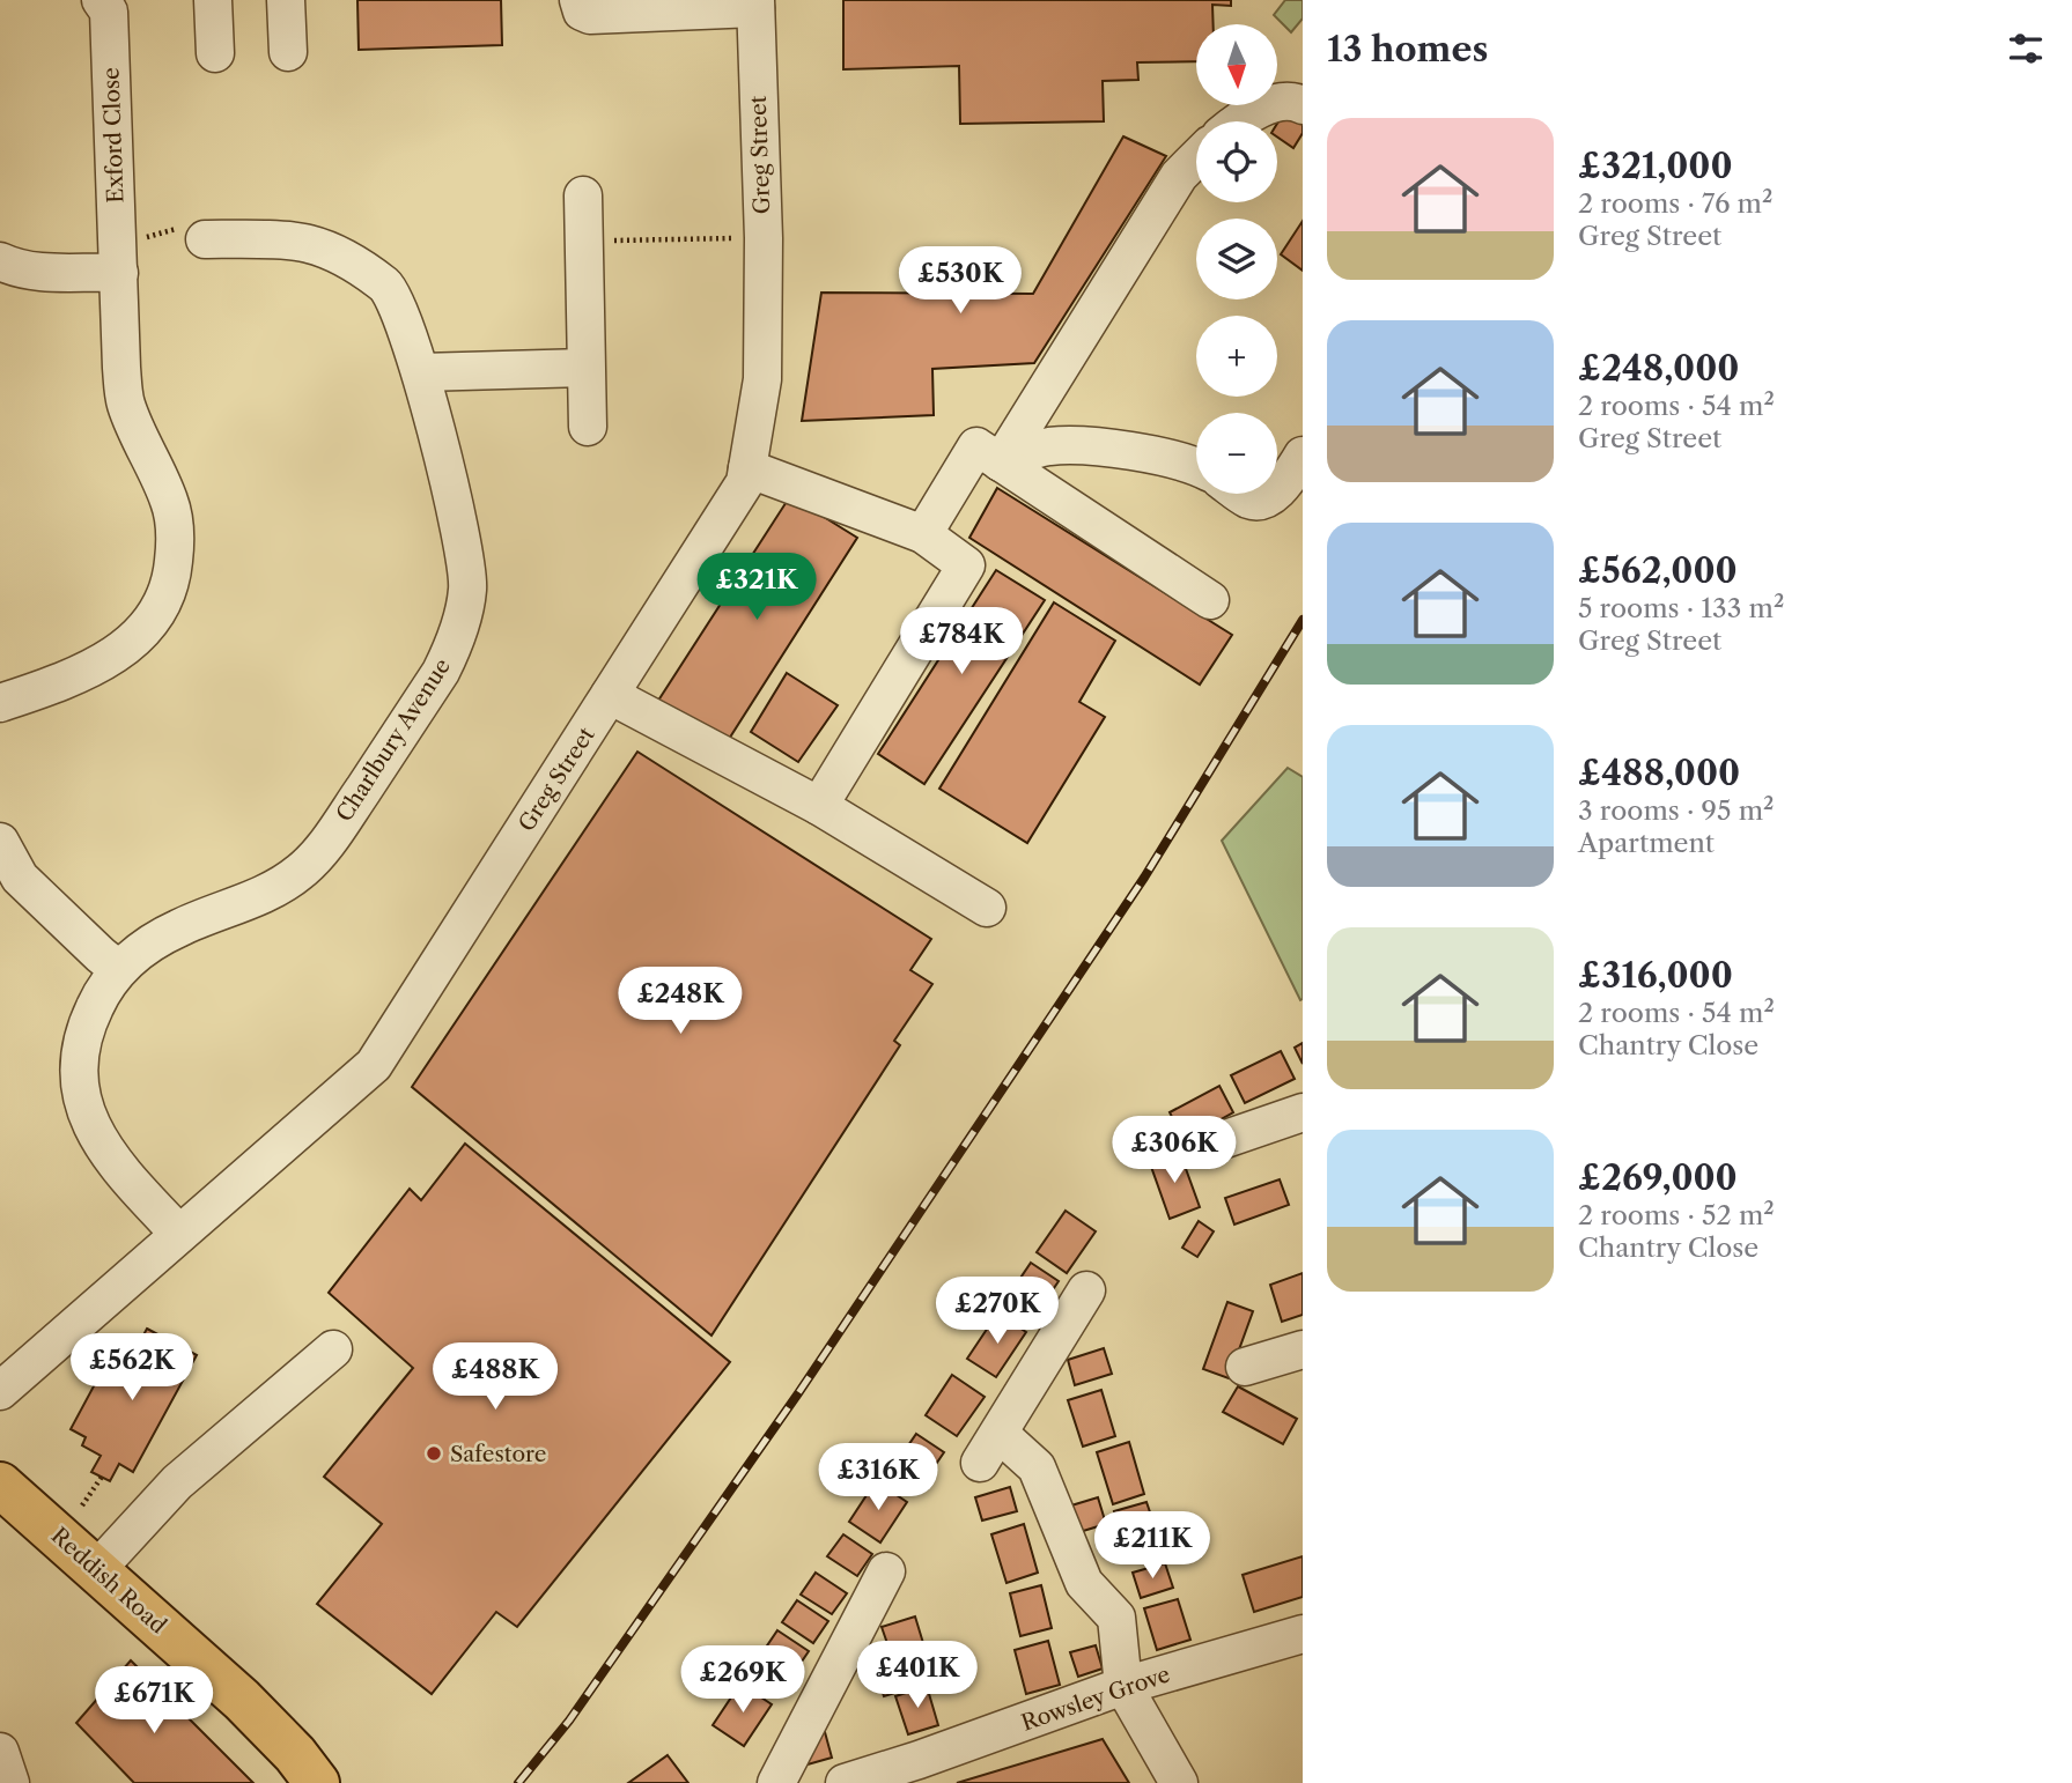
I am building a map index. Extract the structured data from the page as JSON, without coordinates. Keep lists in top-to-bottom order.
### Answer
{
  "streets": {
    "main road": ["Reddish Road"],
    "street": [
      "Exford Close",
      "Greg Street",
      "Charlbury Avenue",
      "Rowsley Grove"
    ]
  },
  "crossings": [
    ["Greg Street", "Charlbury Avenue"]
  ],
  "places": ["Safestore"],
  "north": "bottom",
  "page": {
    "heading": "13 homes",
    "map_buttons": ["+", "−"],
    "list": [
      {
        "name": "£321,000",
        "note": "2 rooms · 76 m² · Greg Street"
      },
      {
        "name": "£248,000",
        "note": "2 rooms · 54 m² · Greg Street"
      },
      {
        "name": "£562,000",
        "note": "5 rooms · 133 m² · Greg Street"
      },
      {
        "name": "£488,000",
        "note": "3 rooms · 95 m² · Apartment"
      },
      {
        "name": "£316,000",
        "note": "2 rooms · 54 m² · Chantry Close"
      },
      {
        "name": "£269,000",
        "note": "2 rooms · 52 m² · Chantry Close"
      }
    ],
    "price": [
      "£530K",
      "£321K",
      "£784K",
      "£248K",
      "£306K",
      "£270K",
      "£562K",
      "£488K",
      "£316K",
      "£211K",
      "£401K",
      "£269K",
      "£671K"
    ]
  }
}
